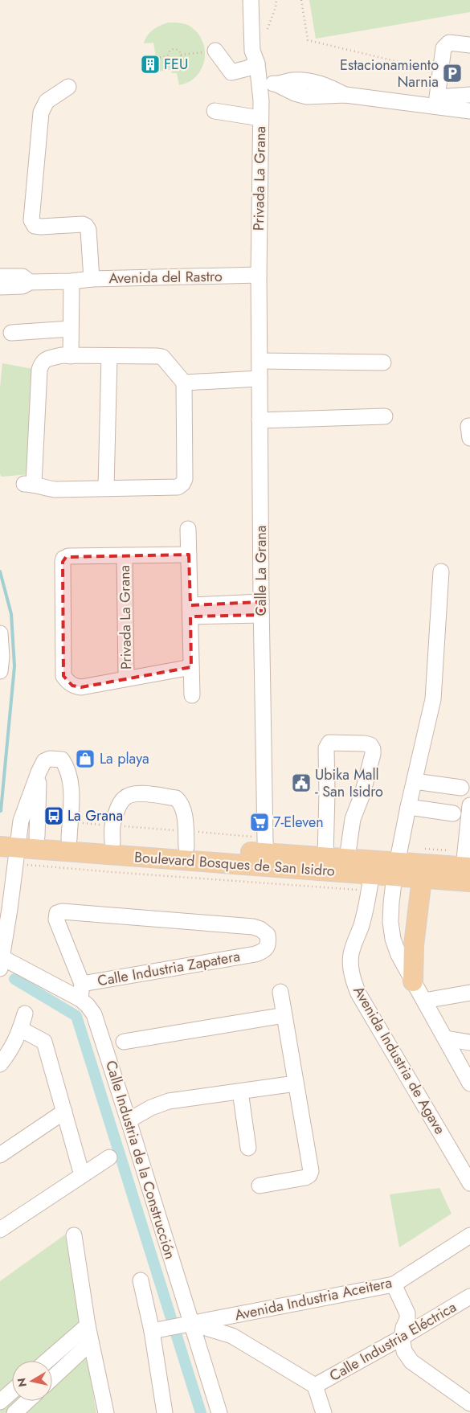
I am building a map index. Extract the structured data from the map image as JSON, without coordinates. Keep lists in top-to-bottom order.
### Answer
{
  "streets": {
    "main road": ["Boulevard Bosques de San Isidro"],
    "street": [
      "Privada La Grana",
      "Avenida del Rastro",
      "Calle La Grana",
      "Calle Industria Zapatera",
      "Avenida Industria de Agave",
      "Calle Industria de la Construcción",
      "Avenida Industria Aceitera",
      "Calle Industria Eléctrica"
    ]
  },
  "crossings": [
    ["Privada La Grana", "Avenida del Rastro"],
    ["Privada La Grana", "Calle La Grana"],
    ["Avenida del Rastro", "Calle La Grana"],
    ["Calle La Grana", "Boulevard Bosques de San Isidro"],
    ["Boulevard Bosques de San Isidro", "Avenida Industria de Agave"],
    ["Calle Industria de la Construcción", "Avenida Industria Aceitera"]
  ],
  "places": {
    "building": ["FEU"],
    "parking": ["Estacionamiento Narnia"],
    "shop": ["La playa"],
    "public building": ["Ubika Mall - San Isidro"],
    "bus stop": ["La Grana"],
    "supermarket": ["7-Eleven"]
  },
  "north": "left"
}
